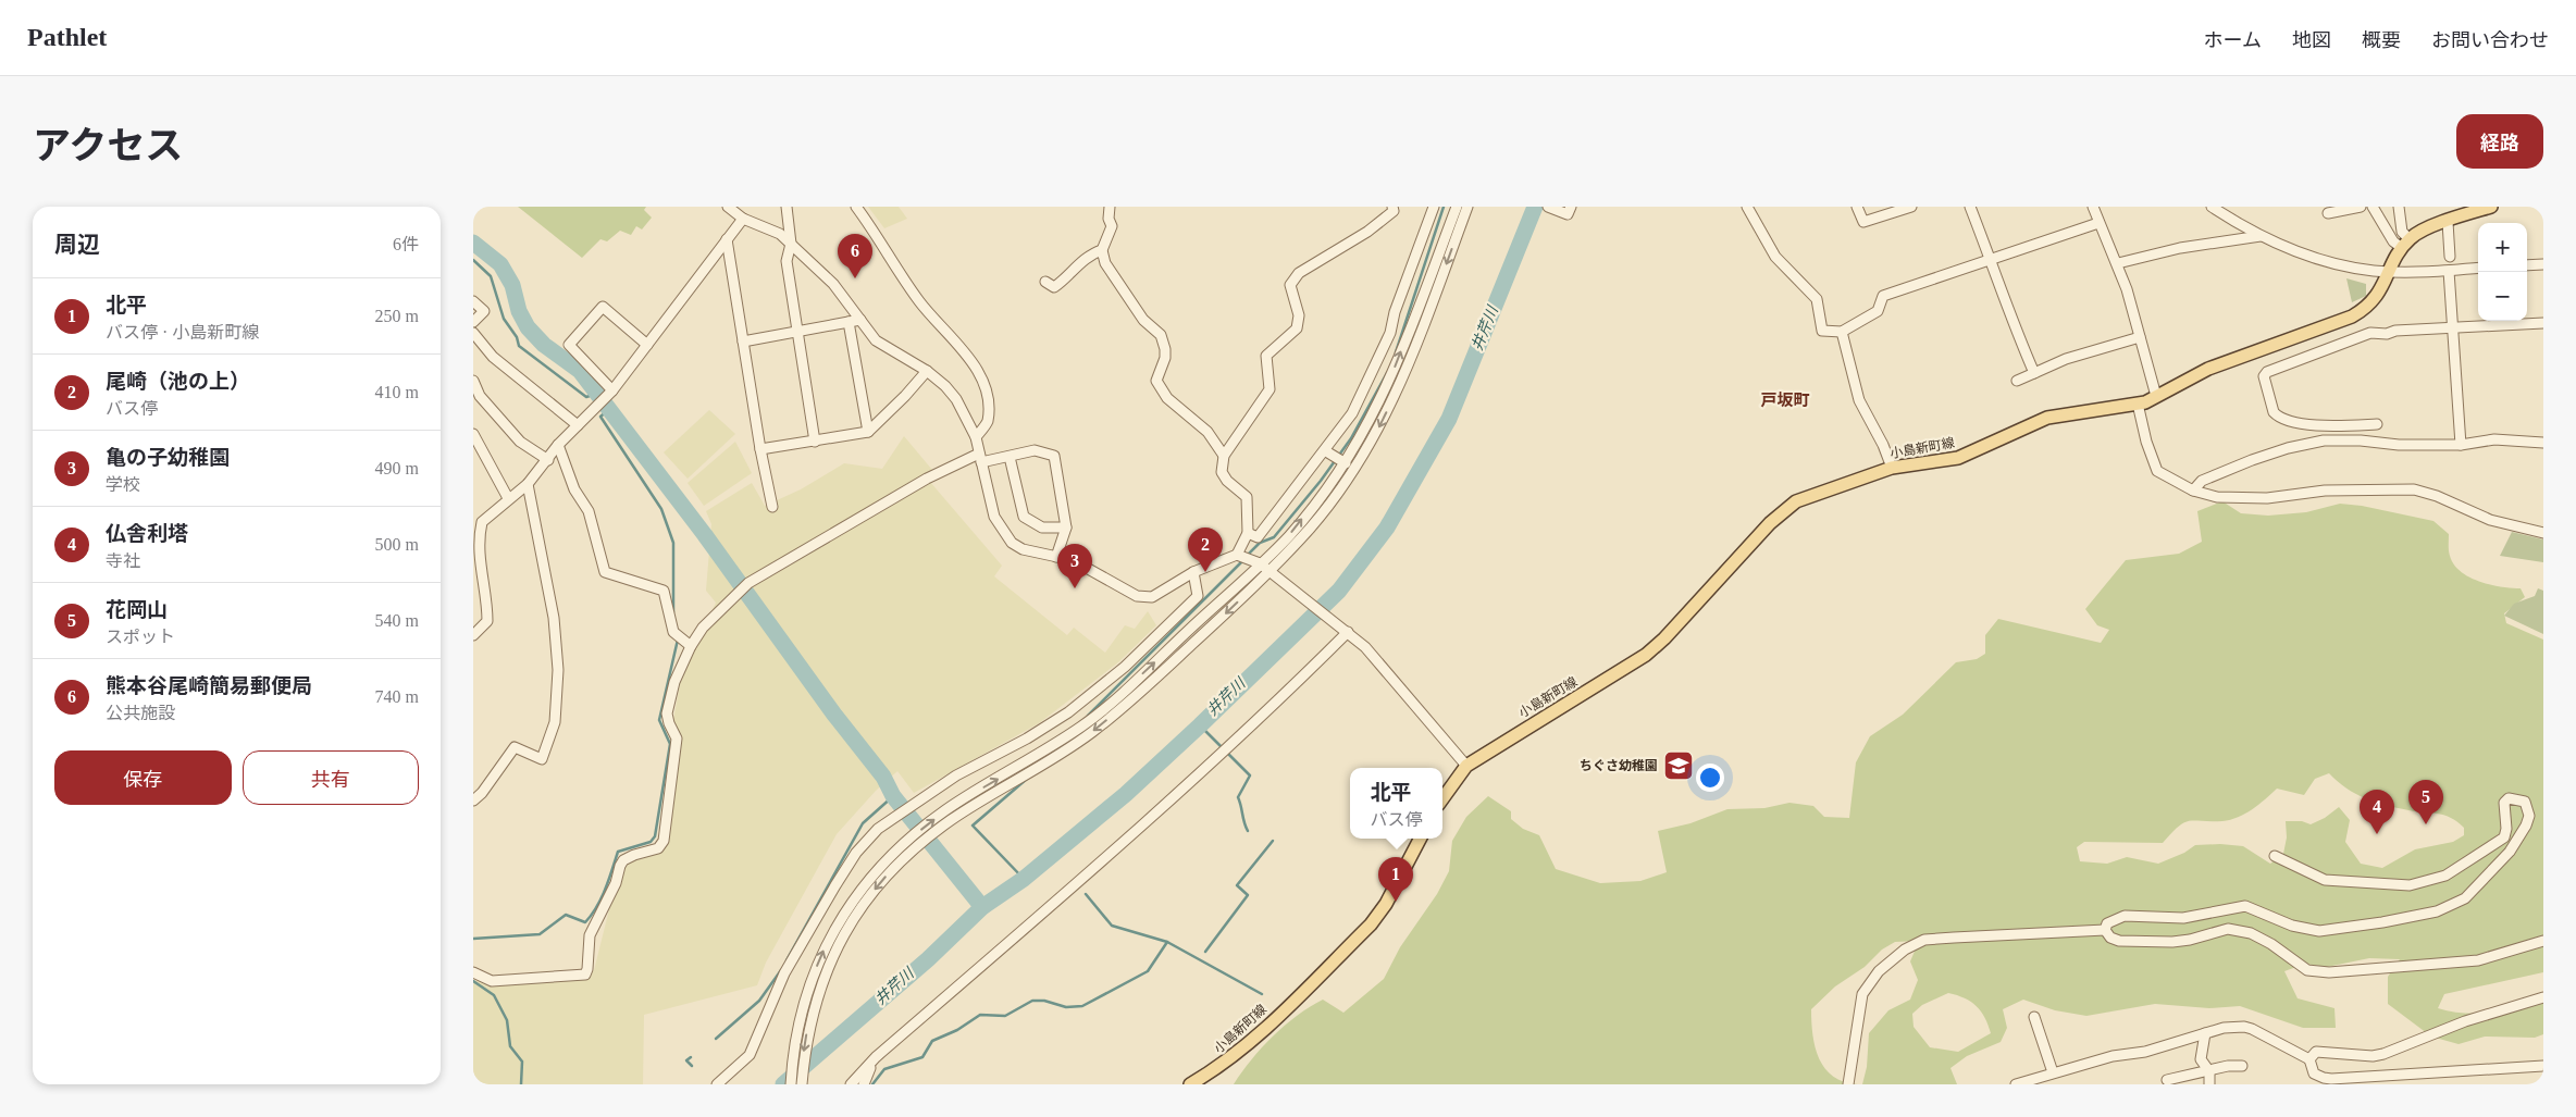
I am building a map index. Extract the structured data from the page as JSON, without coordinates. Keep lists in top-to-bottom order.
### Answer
{
  "streets": {
    "main road": ["小島新町線"]
  },
  "districts": ["戸坂町"],
  "water": ["井芹川"],
  "places": {
    "school or university": ["ちぐさ幼稚園"]
  },
  "page": {
    "header": "Pathlet",
    "nav": [
      "ホーム",
      "地図",
      "概要",
      "お問い合わせ"
    ],
    "title": "アクセス",
    "buttons": [
      "経路",
      ["保存", "共有"]
    ],
    "heading": ["周辺", "6件"],
    "map_buttons": ["+", "−"],
    "pins": [
      "6",
      "2",
      "3",
      "5",
      "4",
      "1"
    ],
    "list": [
      {
        "mark": "1",
        "name": "北平",
        "note": "バス停 · 小島新町線",
        "value": "250 m"
      },
      {
        "mark": "2",
        "name": "尾崎（池の上）",
        "note": "バス停",
        "value": "410 m"
      },
      {
        "mark": "3",
        "name": "亀の子幼稚園",
        "note": "学校",
        "value": "490 m"
      },
      {
        "mark": "4",
        "name": "仏舎利塔",
        "note": "寺社",
        "value": "500 m"
      },
      {
        "mark": "5",
        "name": "花岡山",
        "note": "スポット",
        "value": "540 m"
      },
      {
        "mark": "6",
        "name": "熊本谷尾崎簡易郵便局",
        "note": "公共施設",
        "value": "740 m"
      }
    ],
    "popup": ["北平", "バス停"]
  }
}
